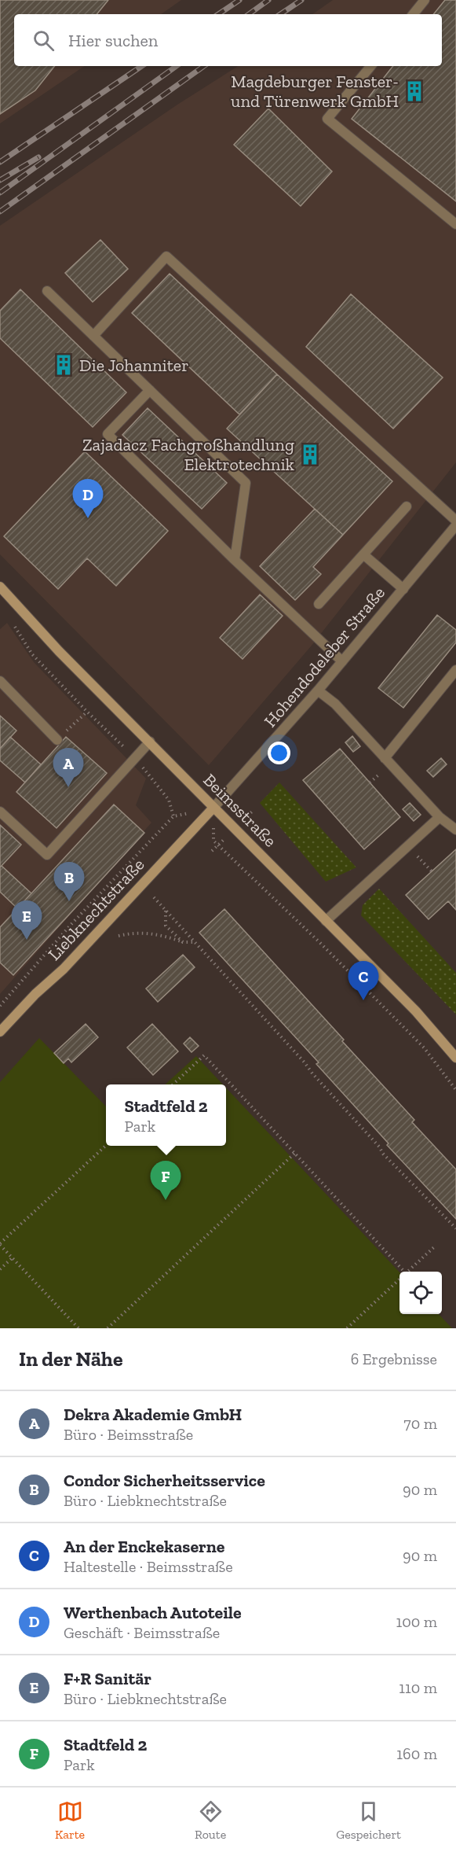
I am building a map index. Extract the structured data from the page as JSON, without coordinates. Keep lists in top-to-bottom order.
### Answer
{
  "streets": {
    "street": ["Hohendodeleber Straße", "Beimsstraße", "Liebknechtstraße"]
  },
  "crossings": [
    ["Hohendodeleber Straße", "Beimsstraße"],
    ["Hohendodeleber Straße", "Liebknechtstraße"],
    ["Beimsstraße", "Liebknechtstraße"]
  ],
  "places": {
    "building": ["Magdeburger Fenster- und Türenwerk GmbH", "Die Johanniter", "Zajadacz Fachgroßhandlung Elektrotechnik"]
  },
  "page": {
    "search": "Hier suchen",
    "pins": [
      "D",
      "A",
      "B",
      "E",
      "C",
      "F"
    ],
    "popup": ["Stadtfeld 2", "Park"],
    "heading": ["In der Nähe", "6 Ergebnisse"],
    "list": [
      {
        "mark": "A",
        "name": "Dekra Akademie GmbH",
        "note": "Büro · Beimsstraße",
        "value": "70 m"
      },
      {
        "mark": "B",
        "name": "Condor Sicherheitsservice",
        "note": "Büro · Liebknechtstraße",
        "value": "90 m"
      },
      {
        "mark": "C",
        "name": "An der Enckekaserne",
        "note": "Haltestelle · Beimsstraße",
        "value": "90 m"
      },
      {
        "mark": "D",
        "name": "Werthenbach Autoteile",
        "note": "Geschäft · Beimsstraße",
        "value": "100 m"
      },
      {
        "mark": "E",
        "name": "F+R Sanitär",
        "note": "Büro · Liebknechtstraße",
        "value": "110 m"
      },
      {
        "mark": "F",
        "name": "Stadtfeld 2",
        "note": "Park",
        "value": "160 m"
      }
    ],
    "nav": ["Karte", "Route", "Gespeichert"]
  }
}
